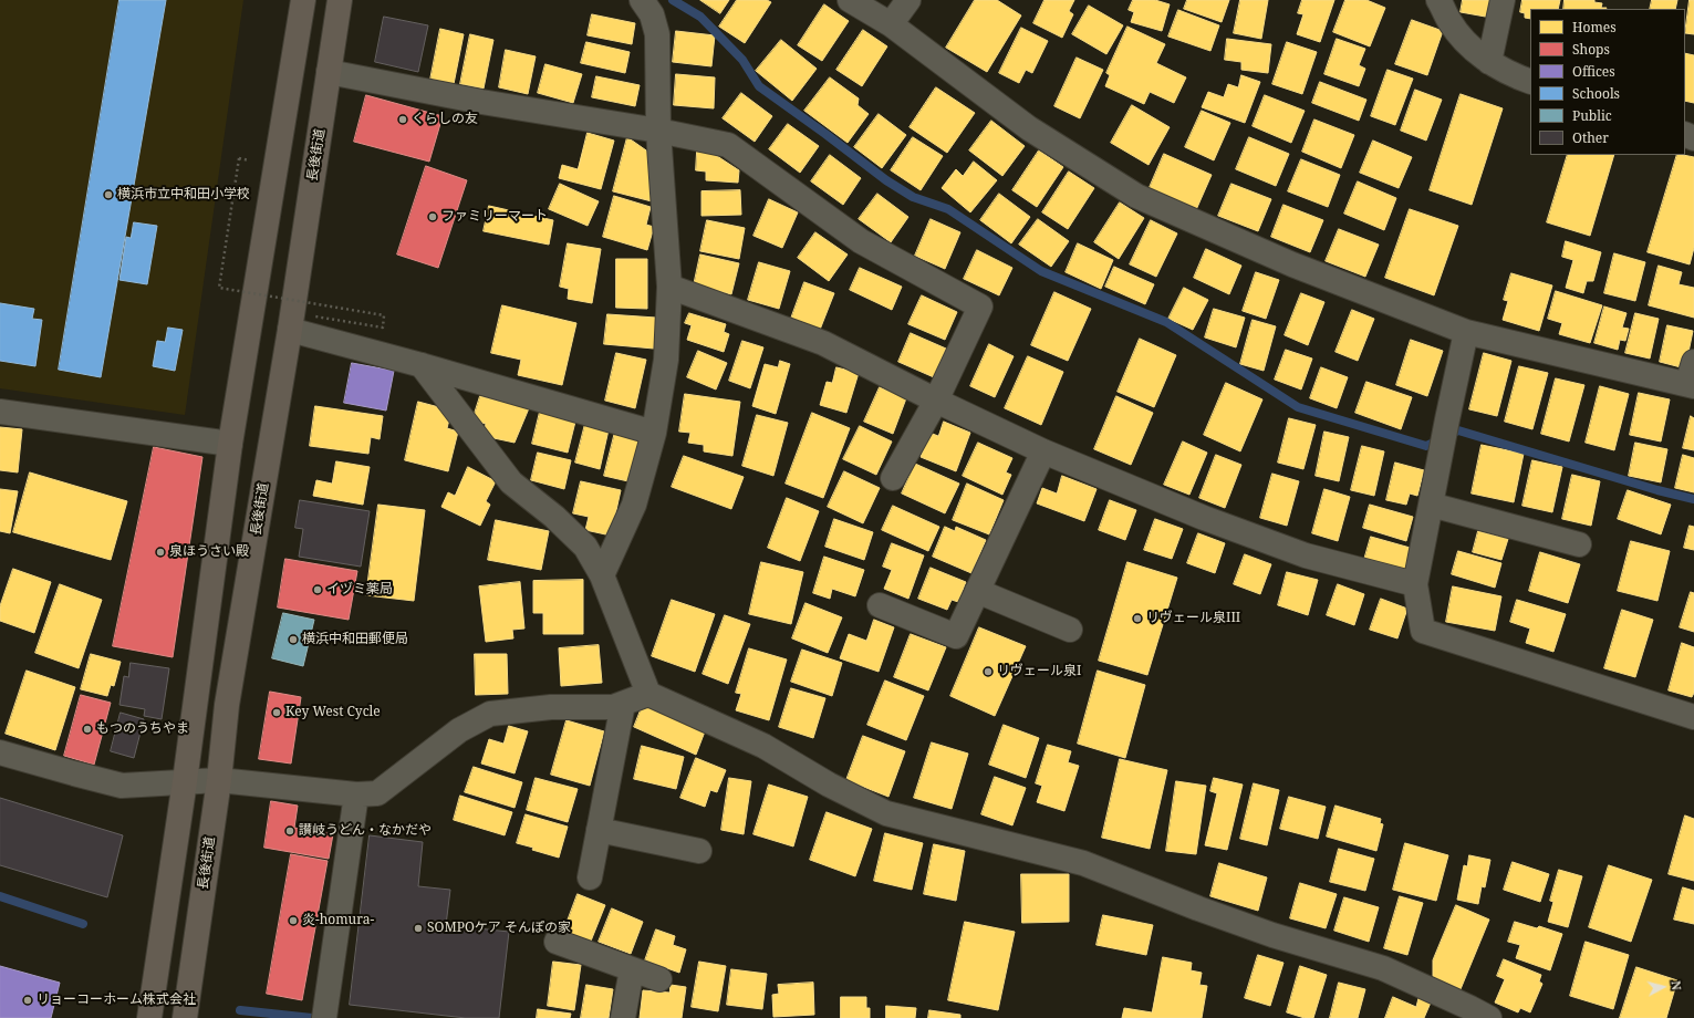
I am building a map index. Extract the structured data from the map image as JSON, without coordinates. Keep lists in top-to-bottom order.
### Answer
{
  "streets": {
    "main road": ["長後街道"]
  },
  "places": [
    "くらしの友",
    "横浜市立中和田小学校",
    "ファミリーマート",
    "泉ほうさい殿",
    "イヅミ薬局",
    "リヴェール泉III",
    "横浜中和田郵便局",
    "リヴェール泉I",
    "Key West Cycle",
    "もつのうちやま",
    "讃岐うどん・なかだや",
    "炎-homura-",
    "SOMPOケア そんぽの家",
    "リョーコーホーム株式会社"
  ],
  "legend": [
    "Homes",
    "Shops",
    "Offices",
    "Schools",
    "Public",
    "Other"
  ],
  "north": "right"
}
